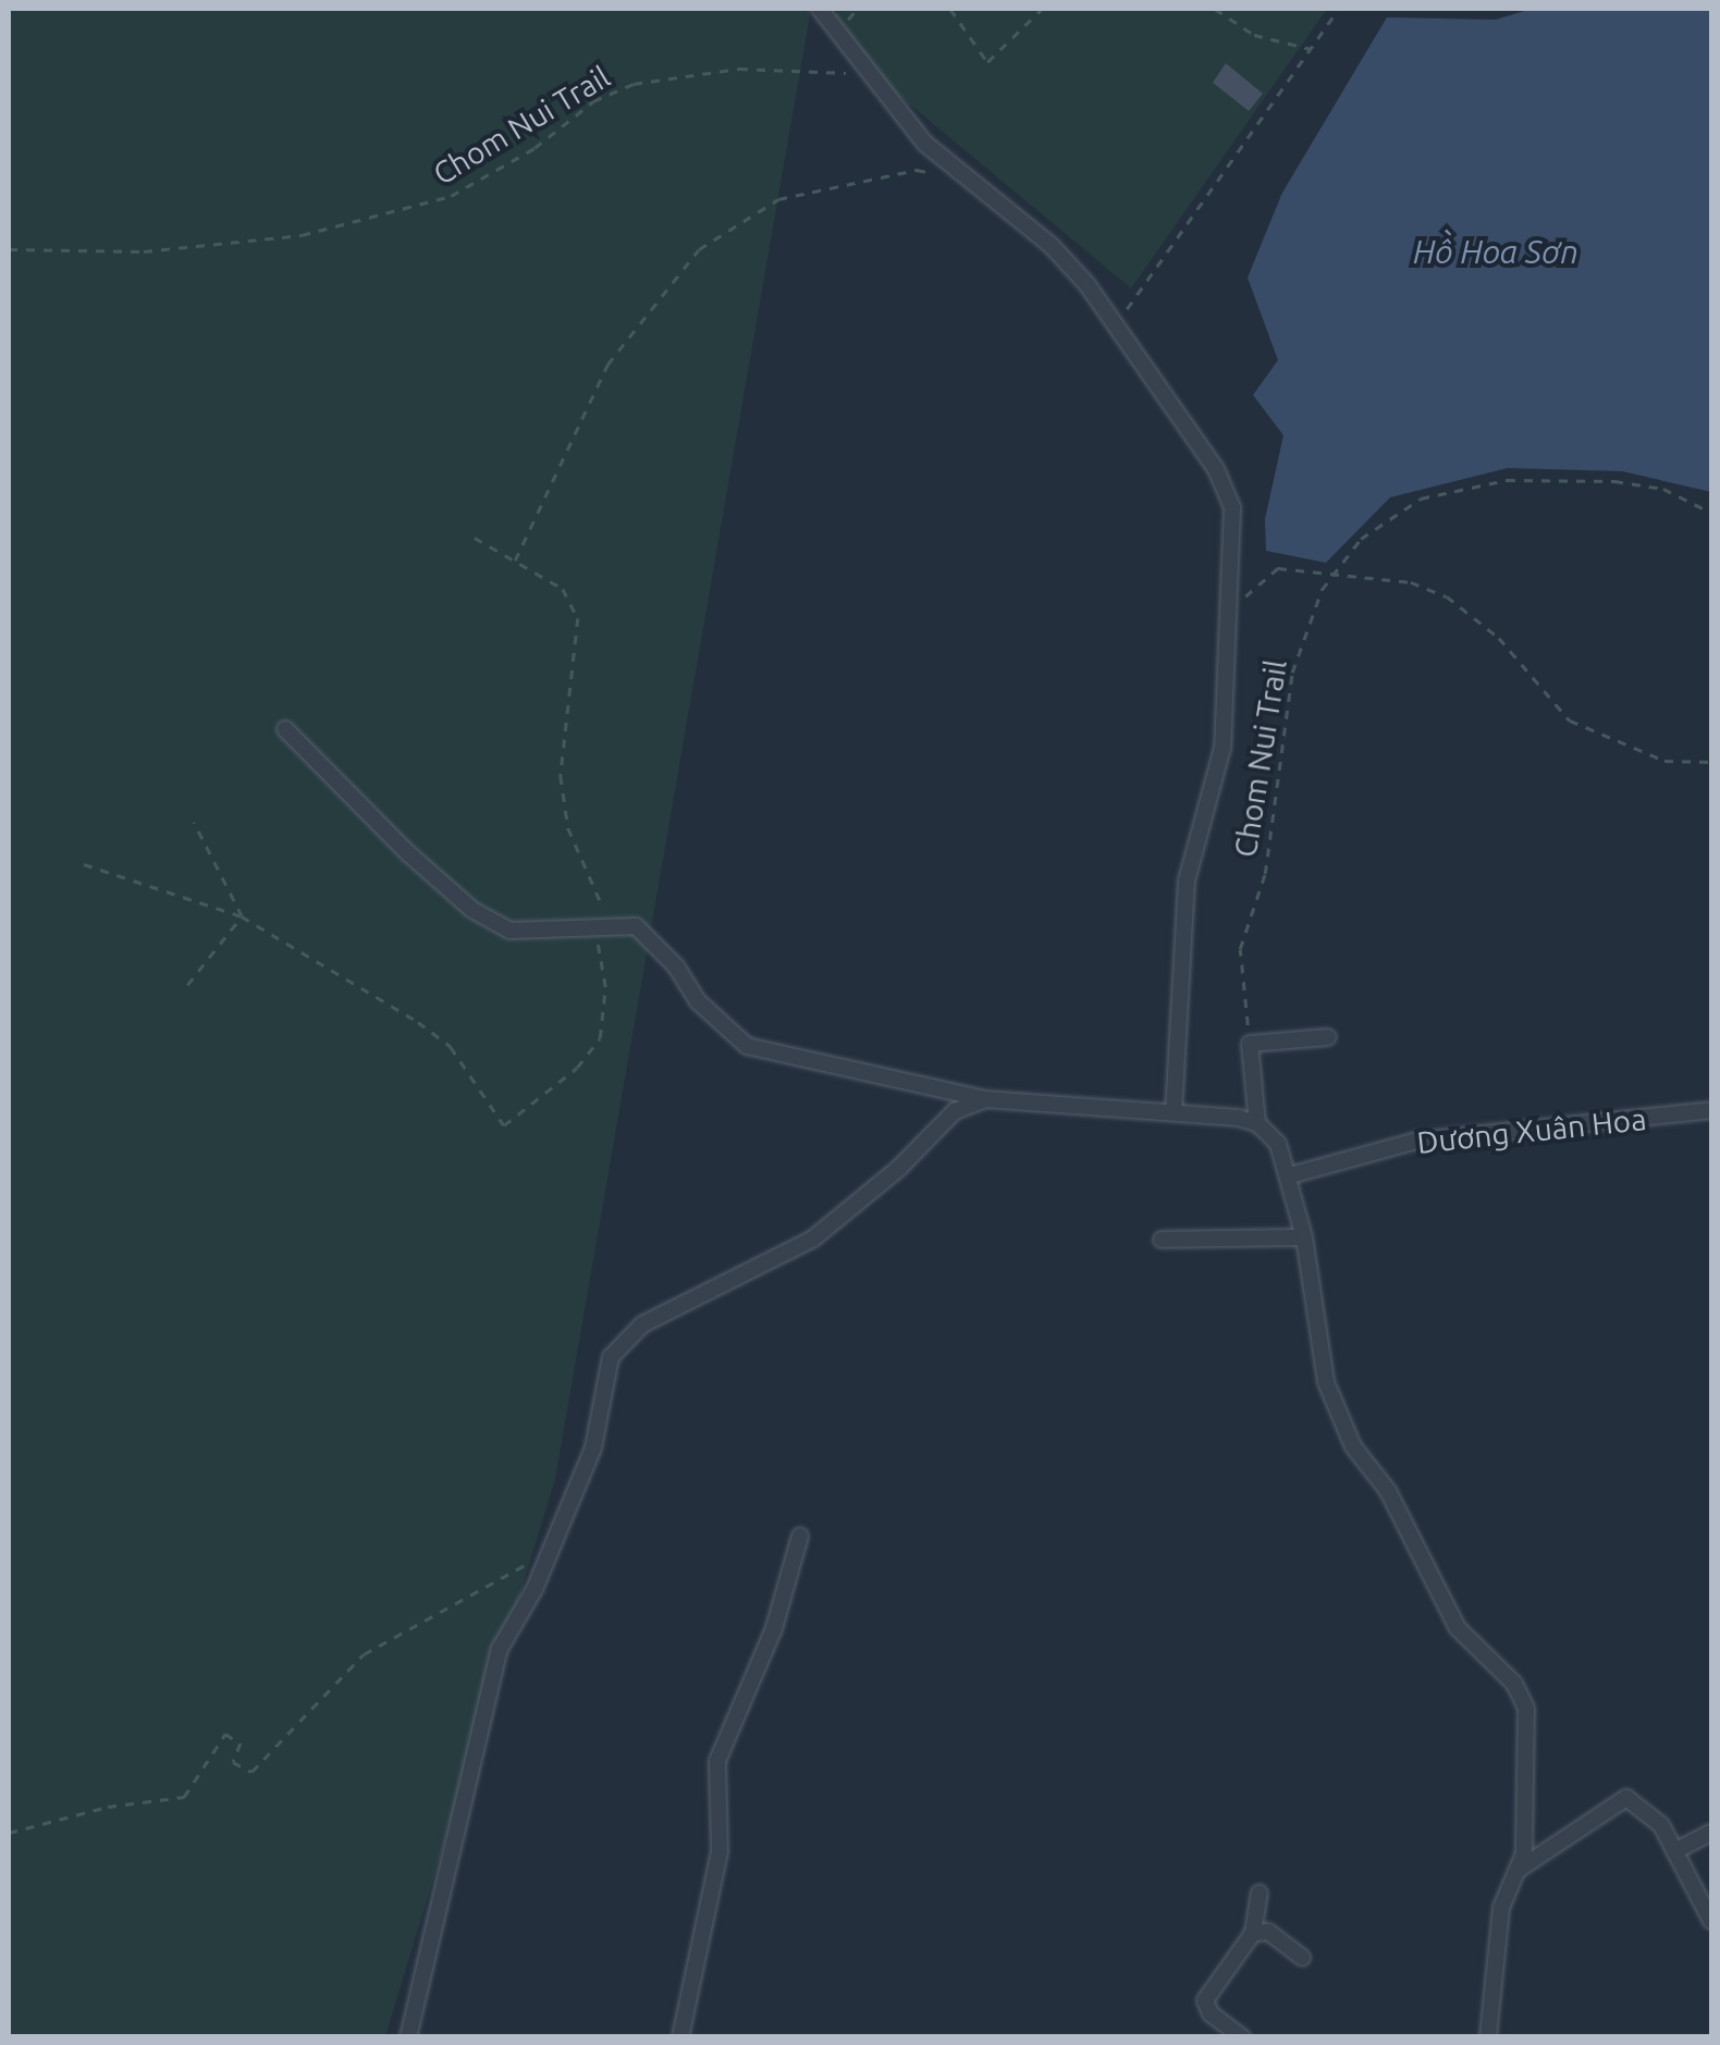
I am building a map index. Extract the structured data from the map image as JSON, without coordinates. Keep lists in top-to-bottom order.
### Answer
{
  "streets": {
    "street": ["Dương Xuân Hoa"],
    "path": ["Chom Nui Trail"]
  },
  "water": ["Hồ Hoa Sơn"]
}
